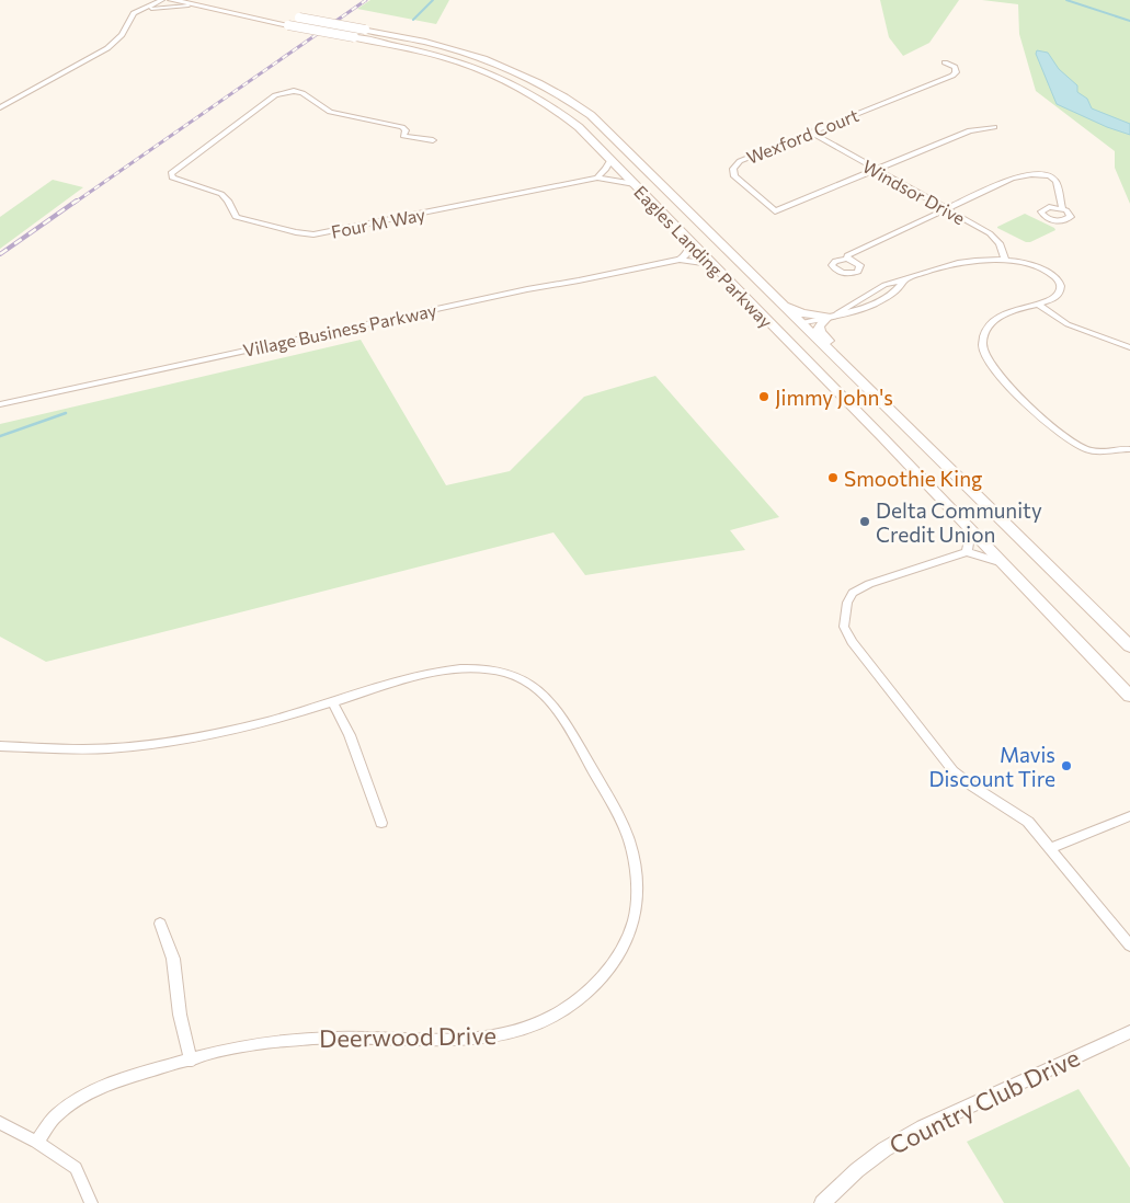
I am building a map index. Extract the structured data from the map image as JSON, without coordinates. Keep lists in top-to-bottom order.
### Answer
{
  "streets": {
    "main road": ["Eagles Landing Parkway"],
    "street": [
      "Wexford Court",
      "Windsor Drive",
      "Four M Way",
      "Village Business Parkway",
      "Deerwood Drive",
      "Country Club Drive"
    ]
  },
  "crossings": [
    ["Wexford Court", "Windsor Drive"],
    ["Four M Way", "Eagles Landing Parkway"],
    ["Eagles Landing Parkway", "Village Business Parkway"]
  ],
  "places": [
    "Jimmy John's",
    "Smoothie King",
    "Delta Community Credit Union",
    "Mavis Discount Tire"
  ]
}
